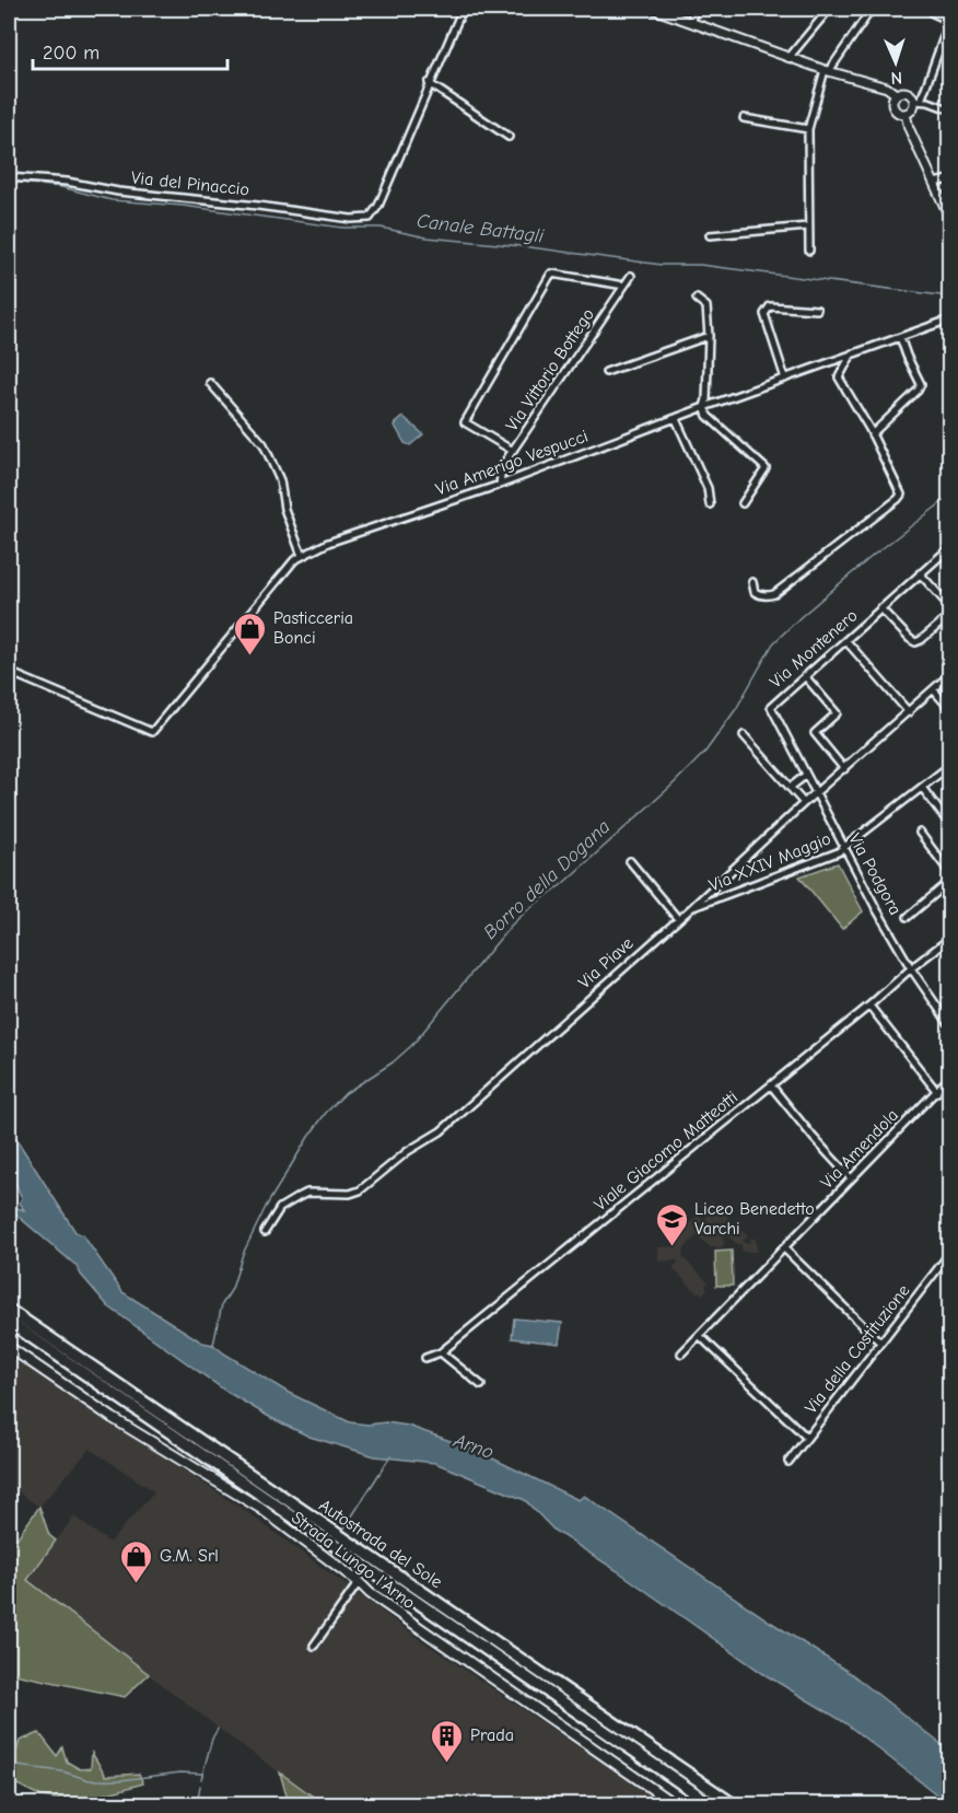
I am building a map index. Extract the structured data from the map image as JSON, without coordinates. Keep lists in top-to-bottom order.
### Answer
{
  "streets": {
    "highway": ["Autostrada del Sole"],
    "main road": ["Strada Lungo l'Arno"],
    "street": [
      "Via del Pinaccio",
      "Via Vittorio Bottego",
      "Via Amerigo Vespucci",
      "Via Montenero",
      "Via XXIV Maggio",
      "Via Podgora",
      "Via Piave",
      "Via Amendola",
      "Viale Giacomo Matteotti",
      "Via della Costituzione"
    ]
  },
  "crossings": [
    ["Via Vittorio Bottego", "Via Amerigo Vespucci"],
    ["Via Montenero", "Via Podgora"],
    ["Via Montenero", "Via Piave"],
    ["Via XXIV Maggio", "Via Podgora"],
    ["Via XXIV Maggio", "Via Piave"],
    ["Via Podgora", "Via Piave"],
    ["Via Podgora", "Viale Giacomo Matteotti"]
  ],
  "water": ["Canale Battagli", "Borro della Dogana", "Arno"],
  "places": {
    "shop": ["Pasticceria Bonci", "G.M. Srl"],
    "school or university": ["Liceo Benedetto Varchi"],
    "building": ["Prada"]
  },
  "scale_bar": "200 m",
  "north": "bottom"
}
